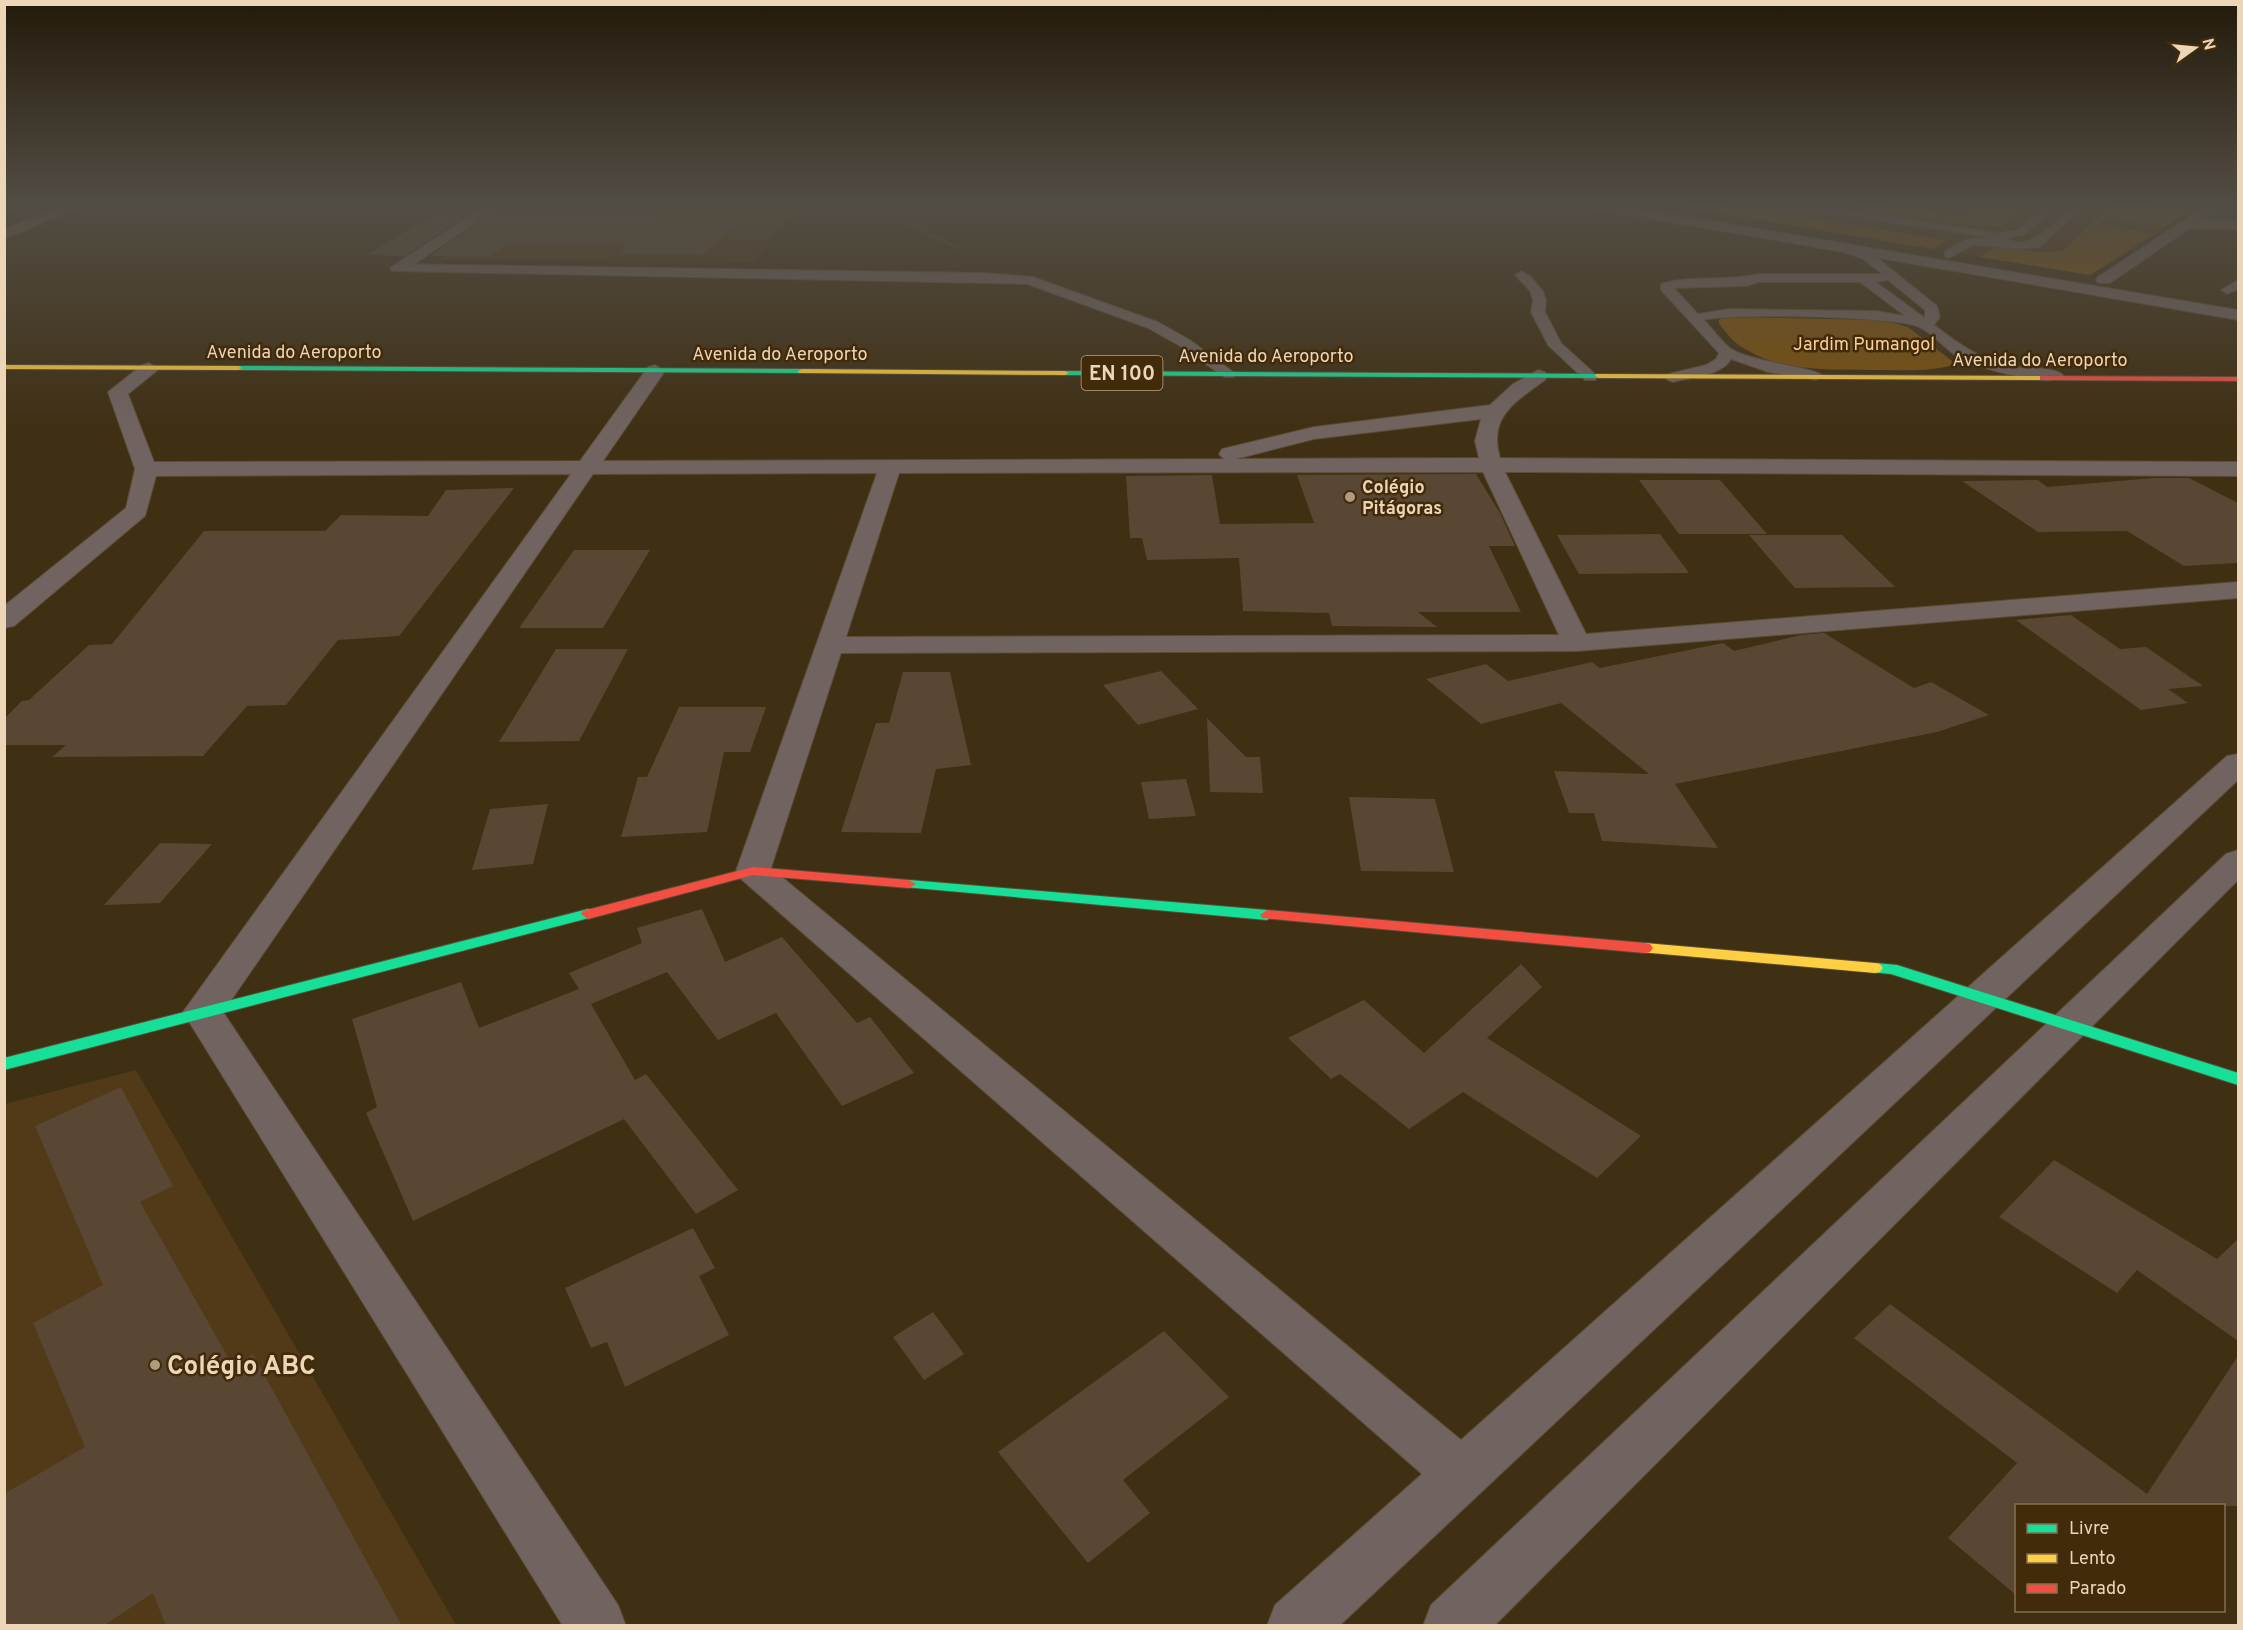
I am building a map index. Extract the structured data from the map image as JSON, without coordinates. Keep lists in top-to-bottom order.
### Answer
{
  "streets": {
    "main road": ["Avenida do Aeroporto", "EN 100"]
  },
  "parks": ["Jardim Pumangol"],
  "places": ["Colégio Pitágoras", "Colégio ABC"],
  "legend": ["Livre", "Lento", "Parado"],
  "north": "right"
}
